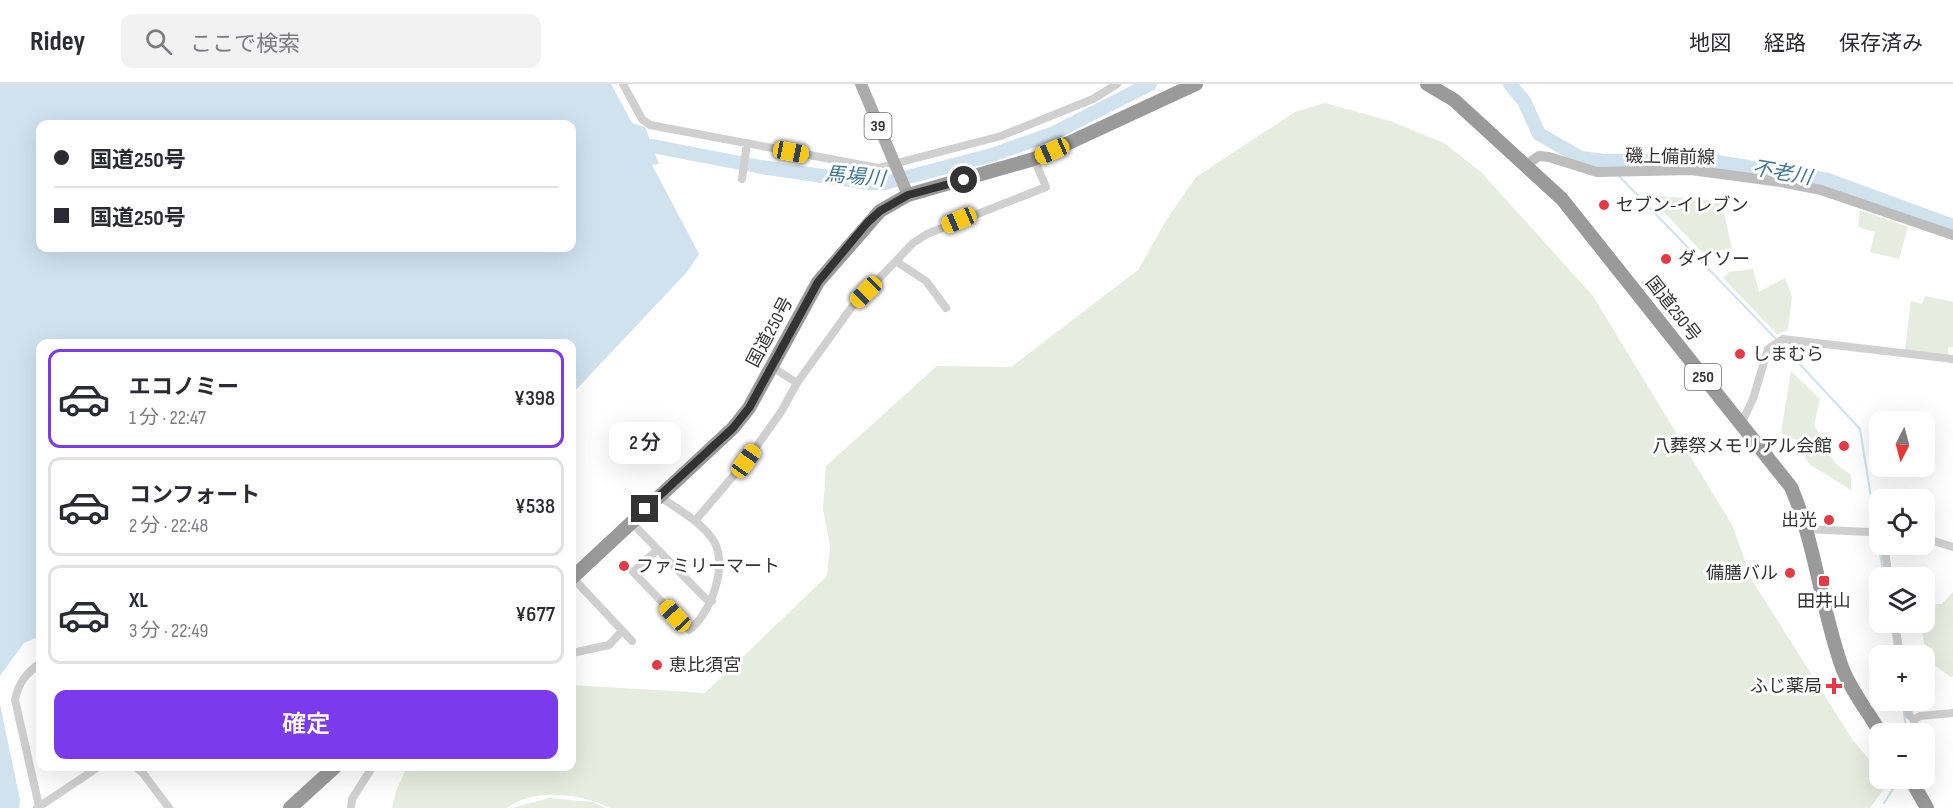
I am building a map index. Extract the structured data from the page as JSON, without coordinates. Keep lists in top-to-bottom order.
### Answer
{
  "streets": {
    "highway": ["国道250号", "250"],
    "main road": ["39", "磯上備前線"]
  },
  "crossings": [
    ["39", "国道250号"],
    ["磯上備前線", "国道250号"]
  ],
  "water": ["不老川", "馬場川"],
  "places": {
    "other": [
      "セブン-イレブン",
      "ダイソー",
      "しまむら",
      "八葬祭メモリアル会館",
      "出光",
      "ファミリーマート",
      "備膳バル",
      "恵比須宮"
    ],
    "transit": ["田井山"],
    "health": ["ふじ薬局"]
  },
  "north": "bottom",
  "page": {
    "header": "Ridey",
    "search": "ここで検索",
    "nav": ["地図", "経路", "保存済み"],
    "banner": ["国道250号", "国道250号"],
    "list": [
      {
        "name": "エコノミー",
        "note": "1 分 · 22:47",
        "value": "¥398"
      },
      {
        "name": "コンフォート",
        "note": "2 分 · 22:48",
        "value": "¥538"
      },
      {
        "name": "XL",
        "note": "3 分 · 22:49",
        "value": "¥677"
      }
    ],
    "map_buttons": ["+", "−"],
    "bubble": "2 分",
    "buttons": "確定"
  }
}
